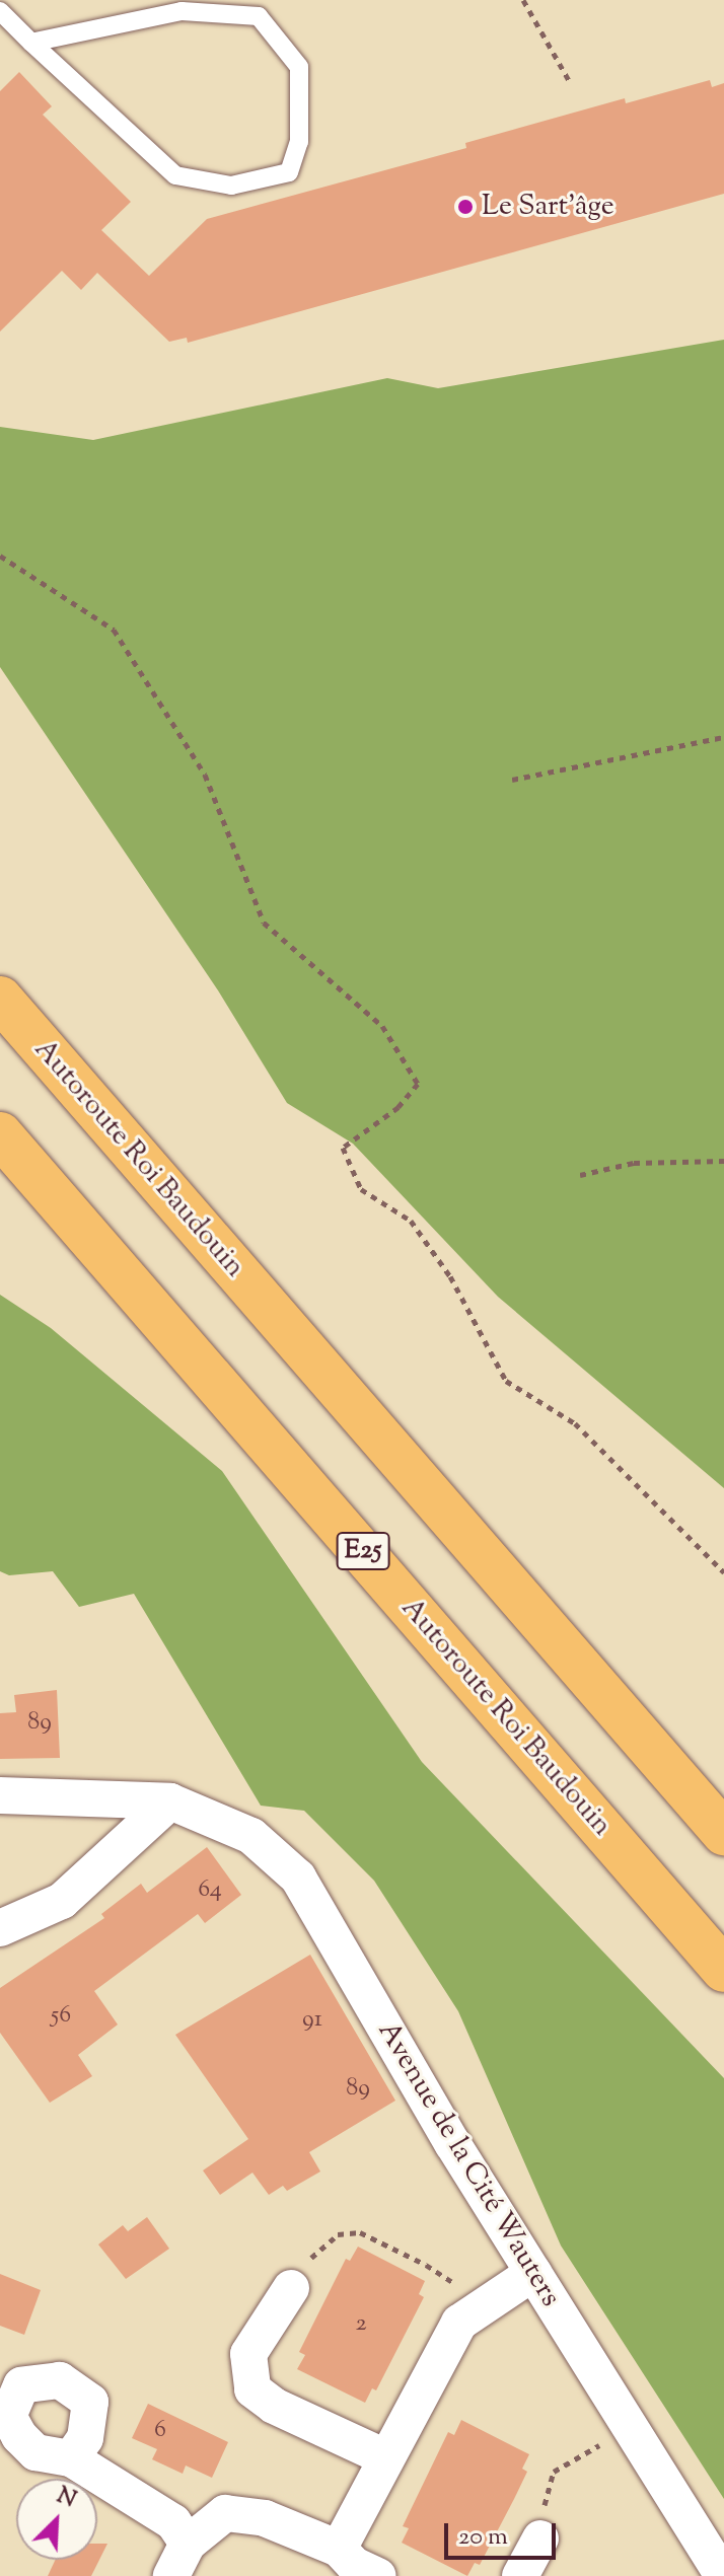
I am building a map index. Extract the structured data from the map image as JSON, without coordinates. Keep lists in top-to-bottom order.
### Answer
{
  "streets": {
    "highway": ["Autoroute Roi Baudouin", "E25"],
    "street": ["Avenue de la Cité Wauters"]
  },
  "places": ["Le Sart'âge"],
  "house_numbers": [
    "89",
    "64",
    "56",
    "91",
    "89",
    "2",
    "6"
  ],
  "scale_bar": "20 m",
  "north": "top right"
}
